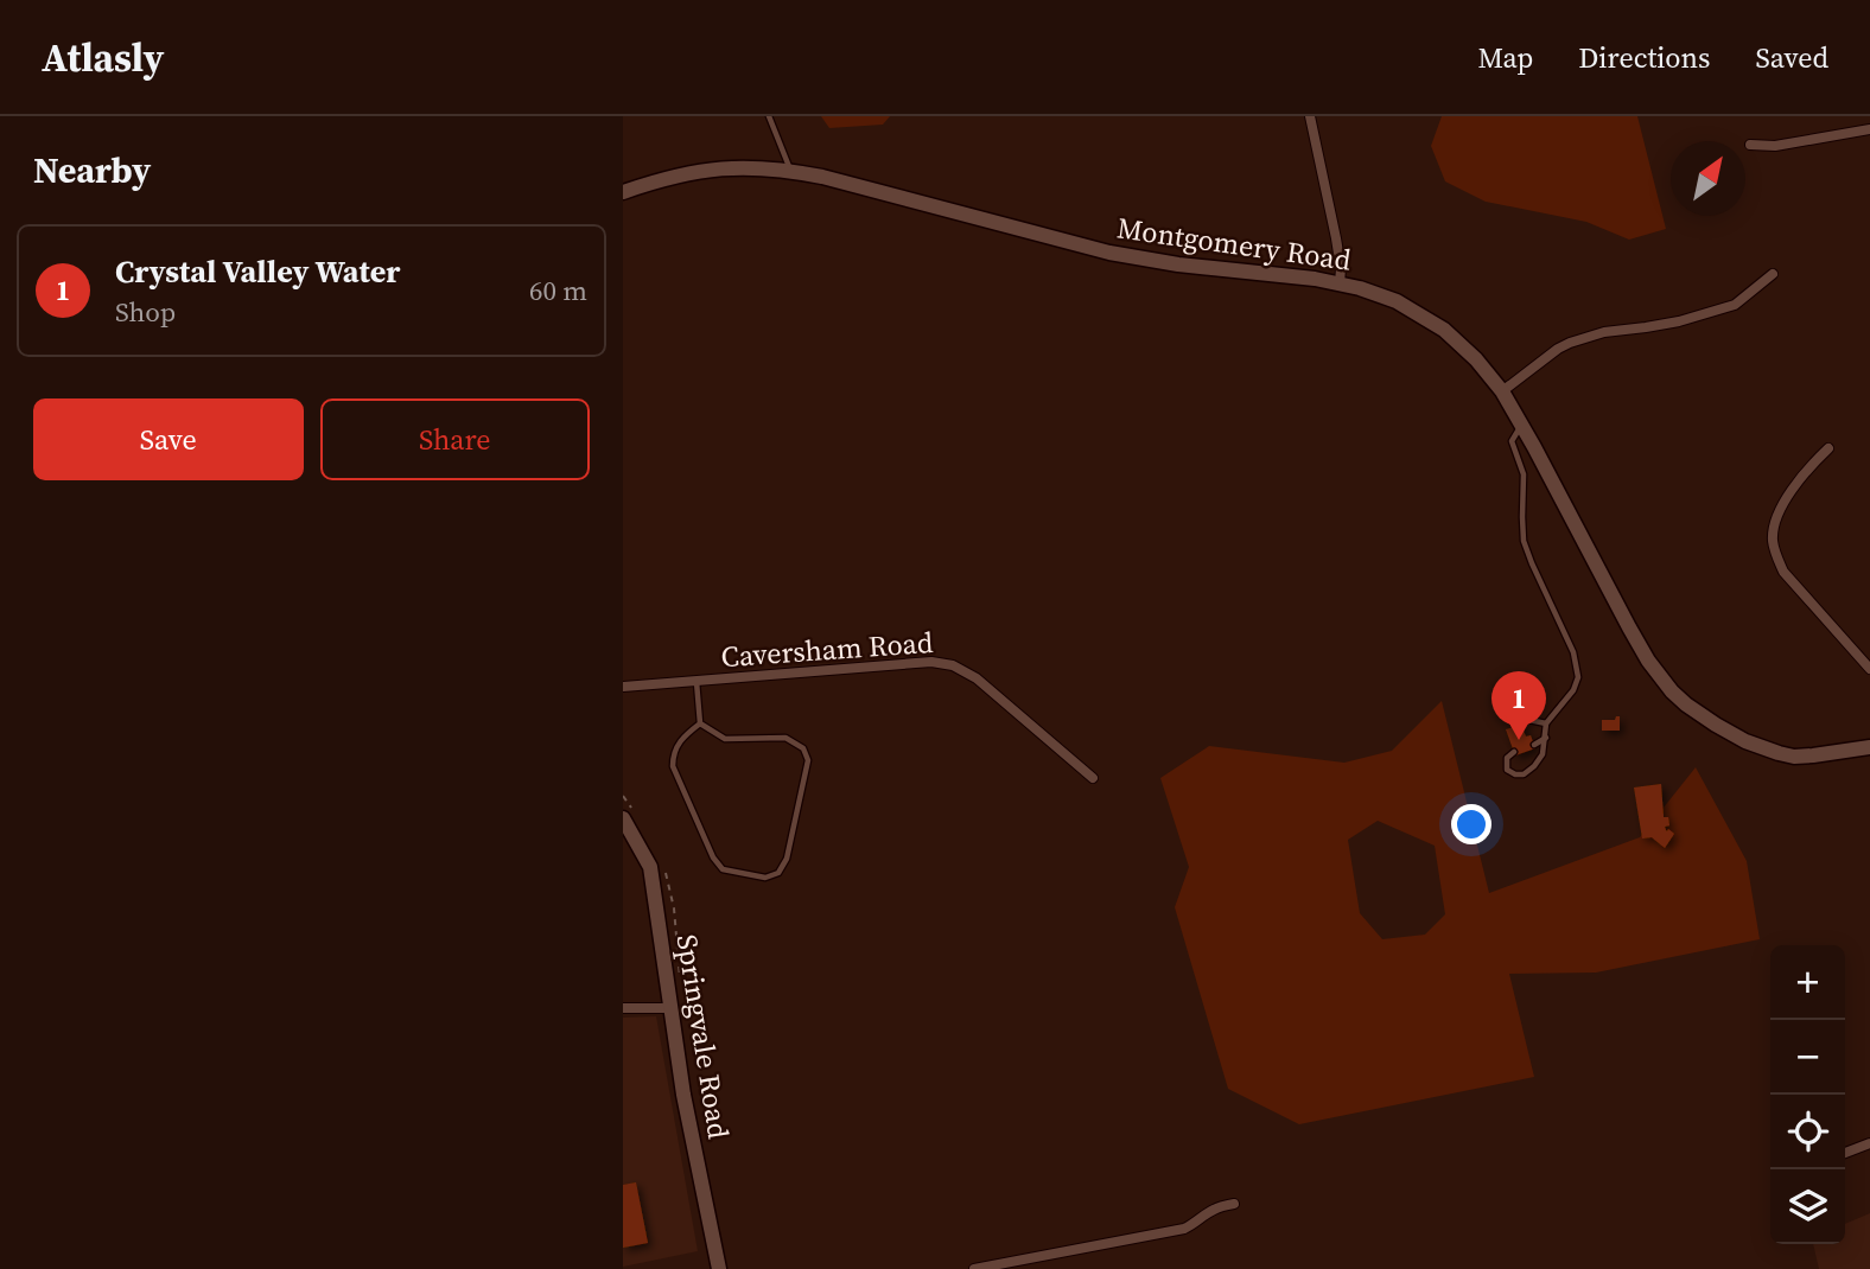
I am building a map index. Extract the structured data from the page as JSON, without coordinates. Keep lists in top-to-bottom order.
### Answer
{
  "streets": {
    "street": ["Montgomery Road", "Caversham Road", "Springvale Road"]
  },
  "north": "top right",
  "page": {
    "header": "Atlasly",
    "nav": ["Map", "Directions", "Saved"],
    "heading": "Nearby",
    "list": [
      {
        "mark": "1",
        "name": "Crystal Valley Water",
        "note": "Shop",
        "value": "60 m"
      }
    ],
    "buttons": ["Save", "Share"],
    "pins": "1",
    "map_buttons": ["+", "−"]
  }
}
